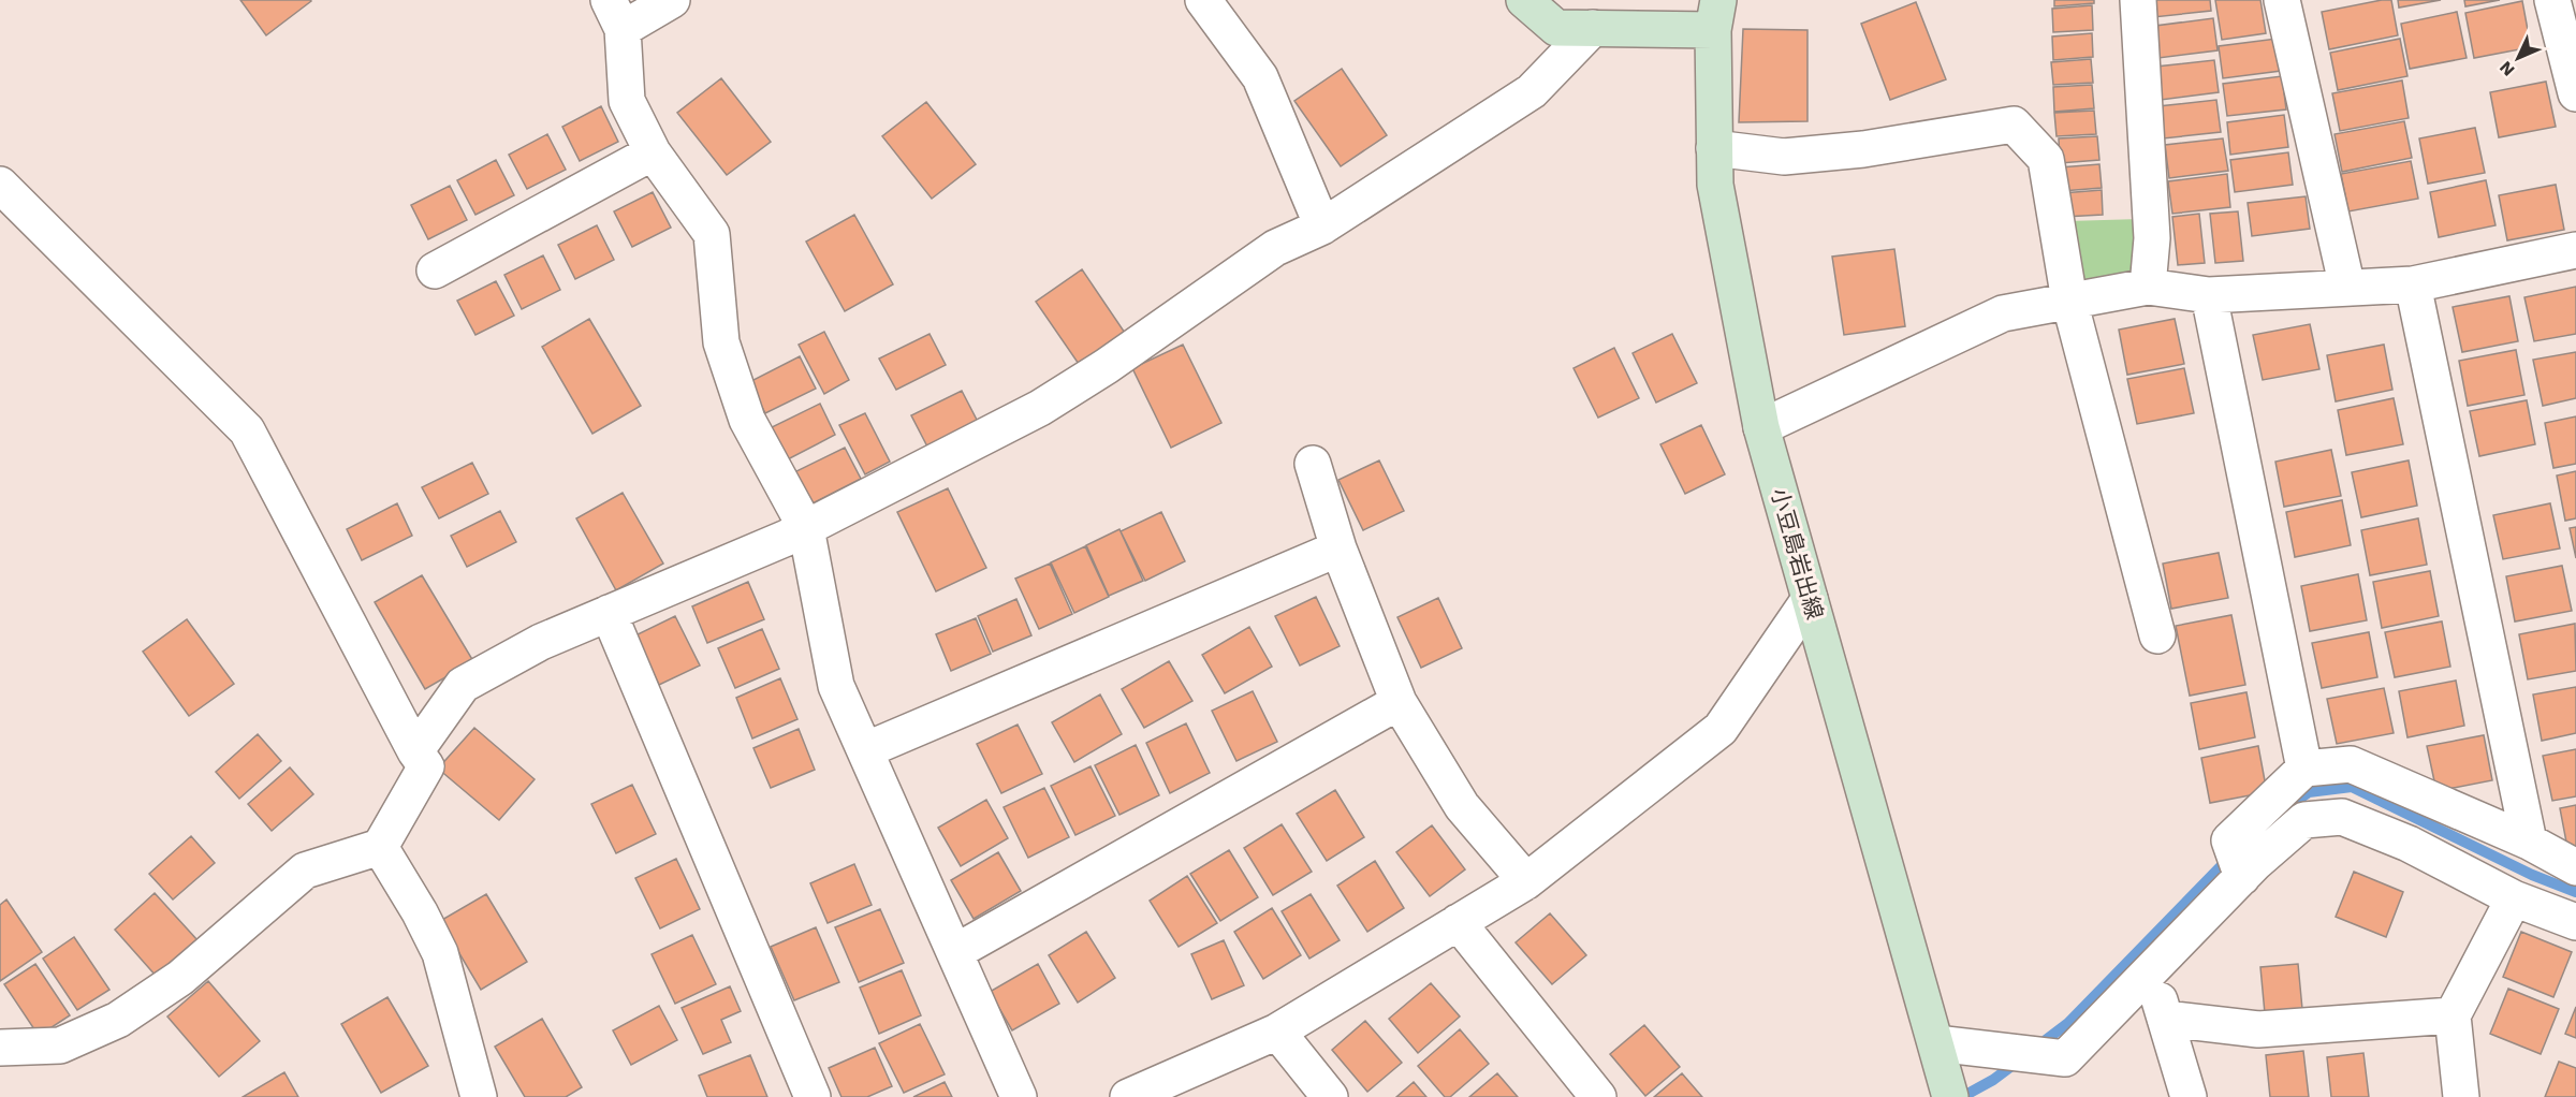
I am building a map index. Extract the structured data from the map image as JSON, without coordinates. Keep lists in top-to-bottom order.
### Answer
{
  "streets": {
    "main road": ["小豆島岩出線"]
  },
  "north": "bottom left"
}
